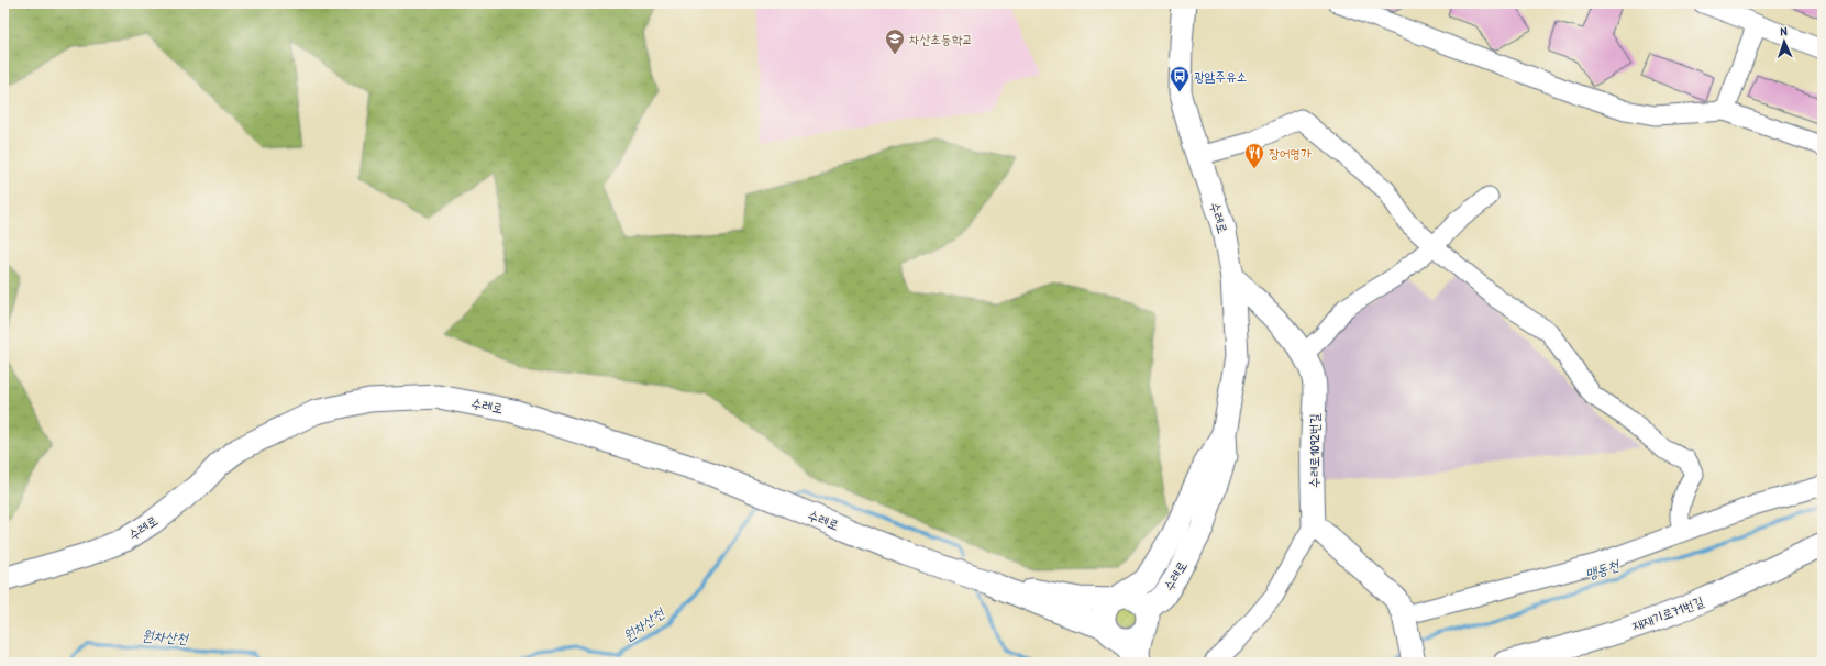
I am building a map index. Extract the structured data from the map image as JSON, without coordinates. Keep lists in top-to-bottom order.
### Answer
{
  "streets": {
    "main road": ["수레로", "수레로1092번길", "재재기로71번길"]
  },
  "crossings": [
    ["수레로", "수레로1092번길"]
  ],
  "water": ["맹동천", "원차산천"],
  "places": {
    "school or university": ["차산초등학교"],
    "bus stop": ["광암주유소"],
    "restaurant": ["장어명가"]
  },
  "north": "top"
}
